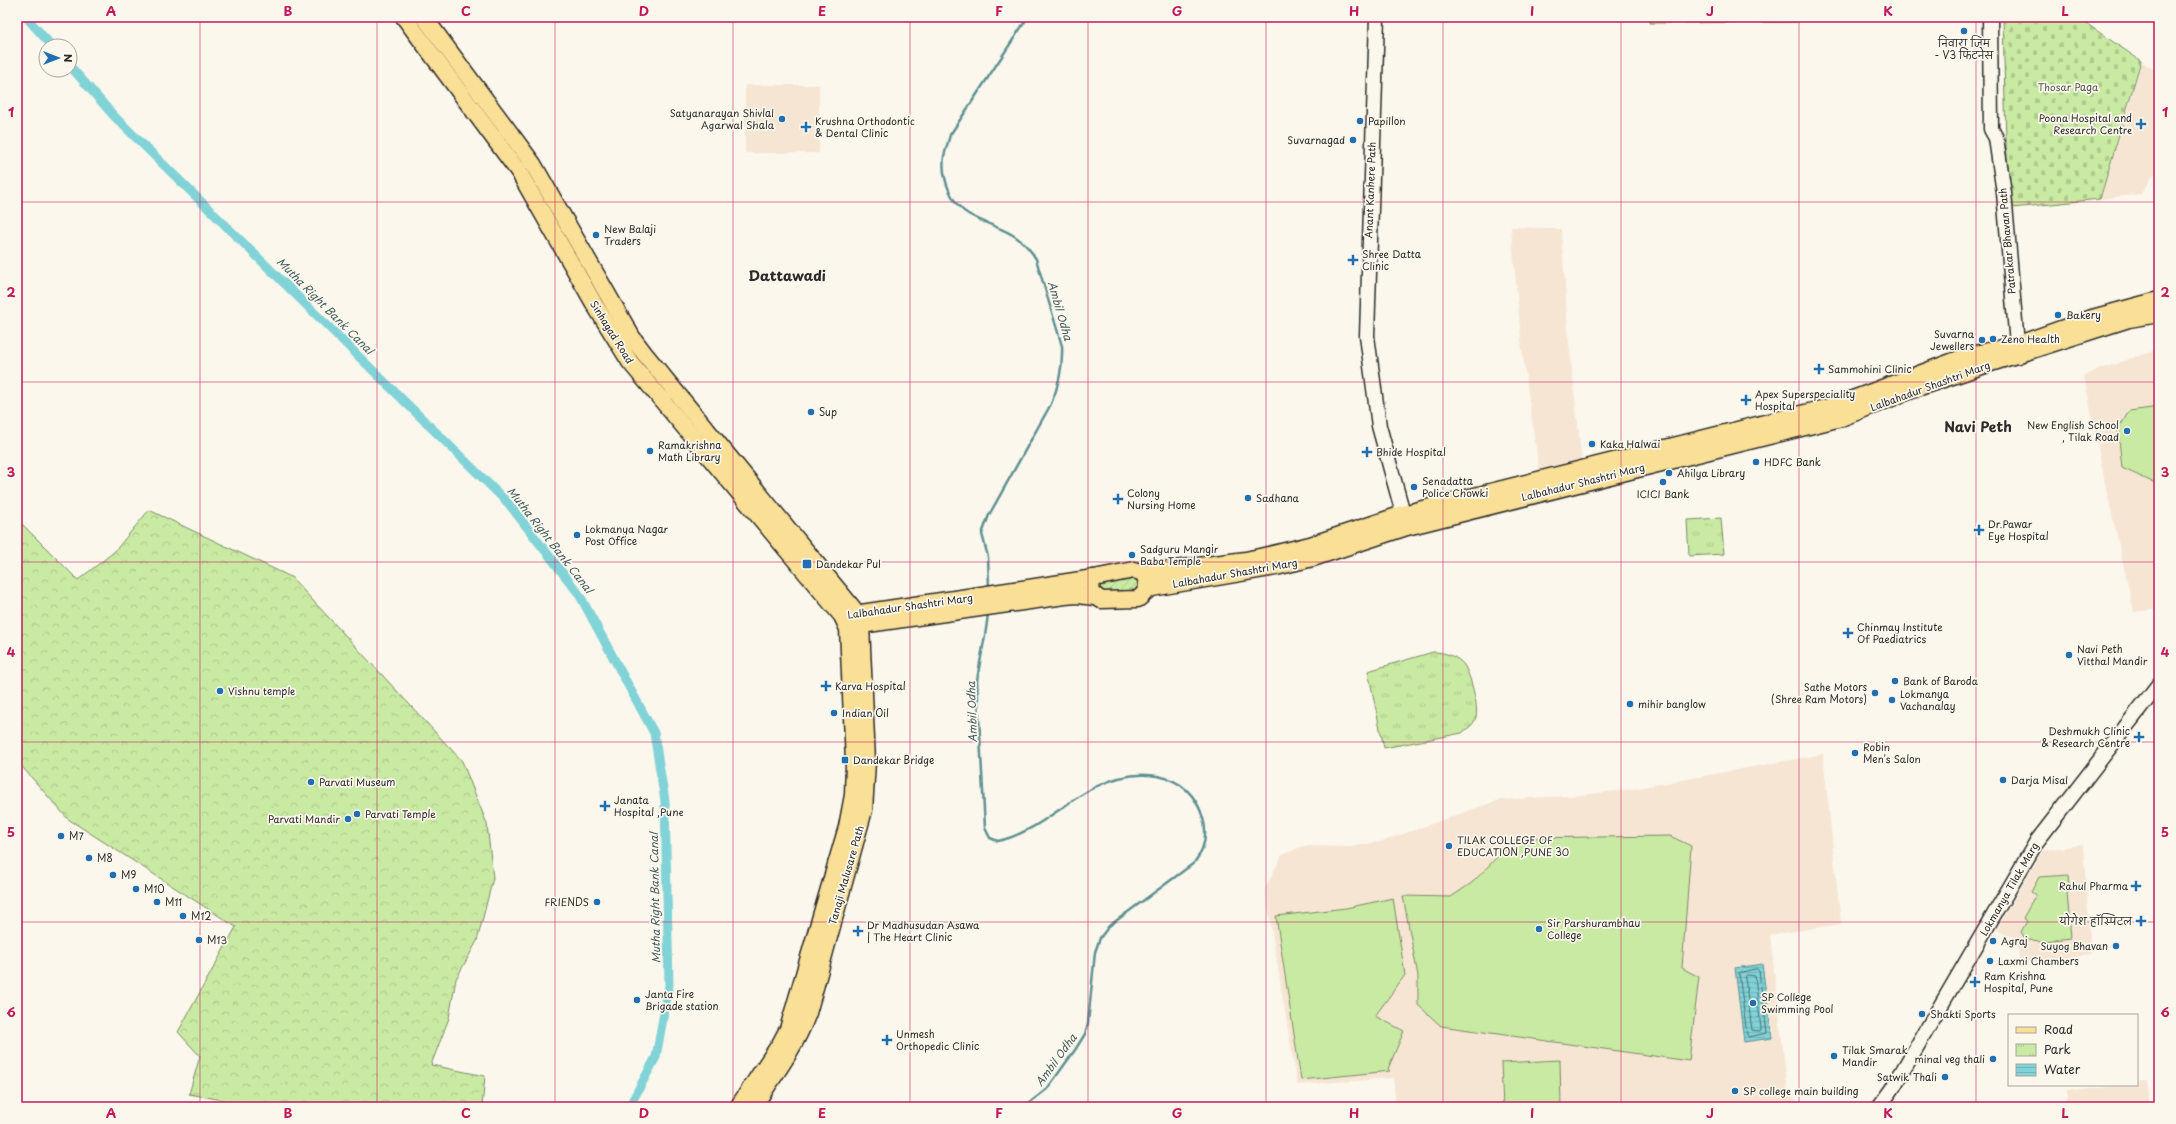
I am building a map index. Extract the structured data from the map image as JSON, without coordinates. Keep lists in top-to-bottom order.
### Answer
{
  "streets": {
    "main road": [
      "Anant Kanhere Path",
      "Patrakar Bhavan Path",
      "Sinhagad Road",
      "Lalbahadur Shashtri Marg",
      "Tanaji Malusare Path",
      "Lokmanya Tilak Marg"
    ]
  },
  "crossings": [
    ["Anant Kanhere Path", "Lalbahadur Shashtri Marg"],
    ["Patrakar Bhavan Path", "Lalbahadur Shashtri Marg"],
    ["Sinhagad Road", "Lalbahadur Shashtri Marg"],
    ["Sinhagad Road", "Tanaji Malusare Path"],
    ["Lalbahadur Shashtri Marg", "Tanaji Malusare Path"]
  ],
  "districts": ["Dattawadi", "Navi Peth"],
  "water": ["Mutha Right Bank Canal", "Ambil Odha"],
  "parks": ["Thosar Paga"],
  "places": {
    "other": [
      "निवारा जिम - V3 फिटनेस",
      "Satyanarayan Shivlal Agarwal Shala",
      "Papillon",
      "Suvarnagad",
      "New Balaji Traders",
      "Bakery",
      "Zeno Health",
      "Suvarna Jewellers",
      "Sup",
      "New English School , Tilak Road",
      "Kaka Halwai",
      "Ramakrishna Math Library",
      "HDFC Bank",
      "Ahilya Library",
      "ICICI Bank",
      "Senadatta Police Chowki",
      "Sadhana",
      "Lokmanya Nagar Post Office",
      "Sadguru Mangir Baba Temple",
      "Navi Peth Vitthal Mandir",
      "Bank of Baroda",
      "Vishnu temple",
      "Sathe Motors (Shree Ram Motors)",
      "Lokmanya Vachanalay",
      "mihir banglow",
      "Indian Oil",
      "Robin Men's Salon",
      "Darja Misal",
      "Parvati Museum",
      "Parvati Temple",
      "Parvati Mandir",
      "M7",
      "TILAK COLLEGE OF EDUCATION ,PUNE 30",
      "M8",
      "M9",
      "M10",
      "M11",
      "FRIENDS",
      "M12",
      "Sir Parshurambhau College",
      "M13",
      "Agraj",
      "Suyog Bhavan",
      "Laxmi Chambers",
      "Janta Fire Brigade station",
      "SP College Swimming Pool",
      "Shakti Sports",
      "Tilak Smarak Mandir",
      "minal veg thali",
      "Satwik Thali",
      "SP college main building"
    ],
    "health": [
      "Poona Hospital and Research Centre",
      "Krushna Orthodontic & Dental Clinic",
      "Shree Datta Clinic",
      "Sammohini Clinic",
      "Apex Superspeciality Hospital",
      "Bhide Hospital",
      "Colony Nursing Home",
      "Dr.Pawar Eye Hospital",
      "Chinmay Institute Of Paediatrics",
      "Karva Hospital",
      "Deshmukh Clinic & Research Centre",
      "Janata Hospital ,Pune",
      "Rahul Pharma",
      "योगेश हॉस्पिटल",
      "Dr Madhusudan Asawa | The Heart Clinic",
      "Ram Krishna Hospital, Pune",
      "Unmesh Orthopedic Clinic"
    ],
    "transit": ["Dandekar Pul", "Dandekar Bridge"]
  },
  "legend": ["Road", "Park", "Water"],
  "north": "right",
  "grid": {
    "columns": [
      "A",
      "B",
      "C",
      "D",
      "E",
      "F",
      "G",
      "H",
      "I",
      "J",
      "K",
      "L"
    ],
    "rows": [
      "1",
      "2",
      "3",
      "4",
      "5",
      "6"
    ]
  }
}
